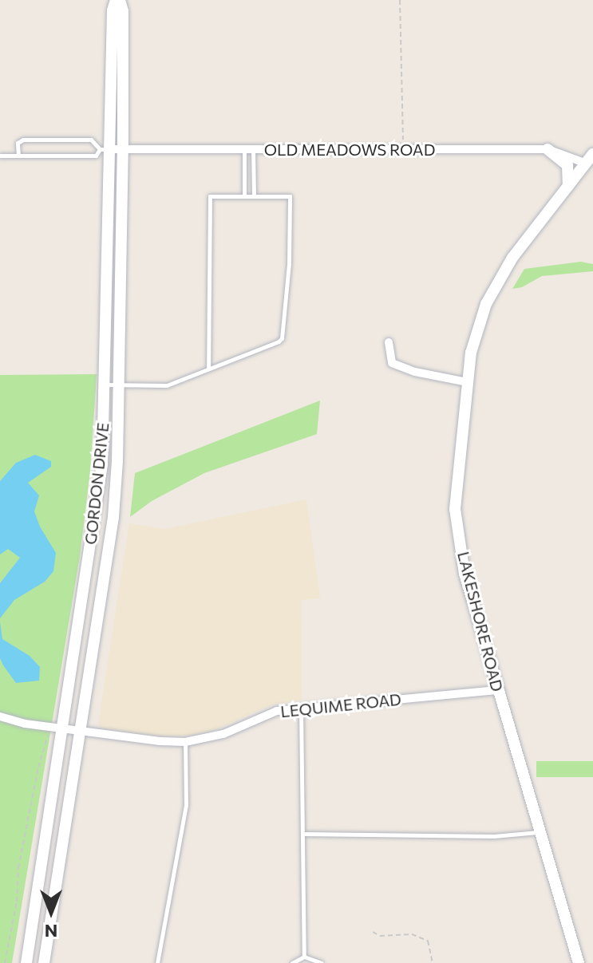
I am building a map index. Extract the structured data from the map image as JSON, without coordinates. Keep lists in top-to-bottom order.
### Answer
{
  "streets": {
    "main road": ["GORDON DRIVE", "LAKESHORE ROAD"],
    "street": ["OLD MEADOWS ROAD", "LEQUIME ROAD"]
  },
  "crossings": [
    ["OLD MEADOWS ROAD", "GORDON DRIVE"],
    ["OLD MEADOWS ROAD", "LAKESHORE ROAD"],
    ["GORDON DRIVE", "LEQUIME ROAD"],
    ["LAKESHORE ROAD", "LEQUIME ROAD"]
  ],
  "north": "bottom"
}
